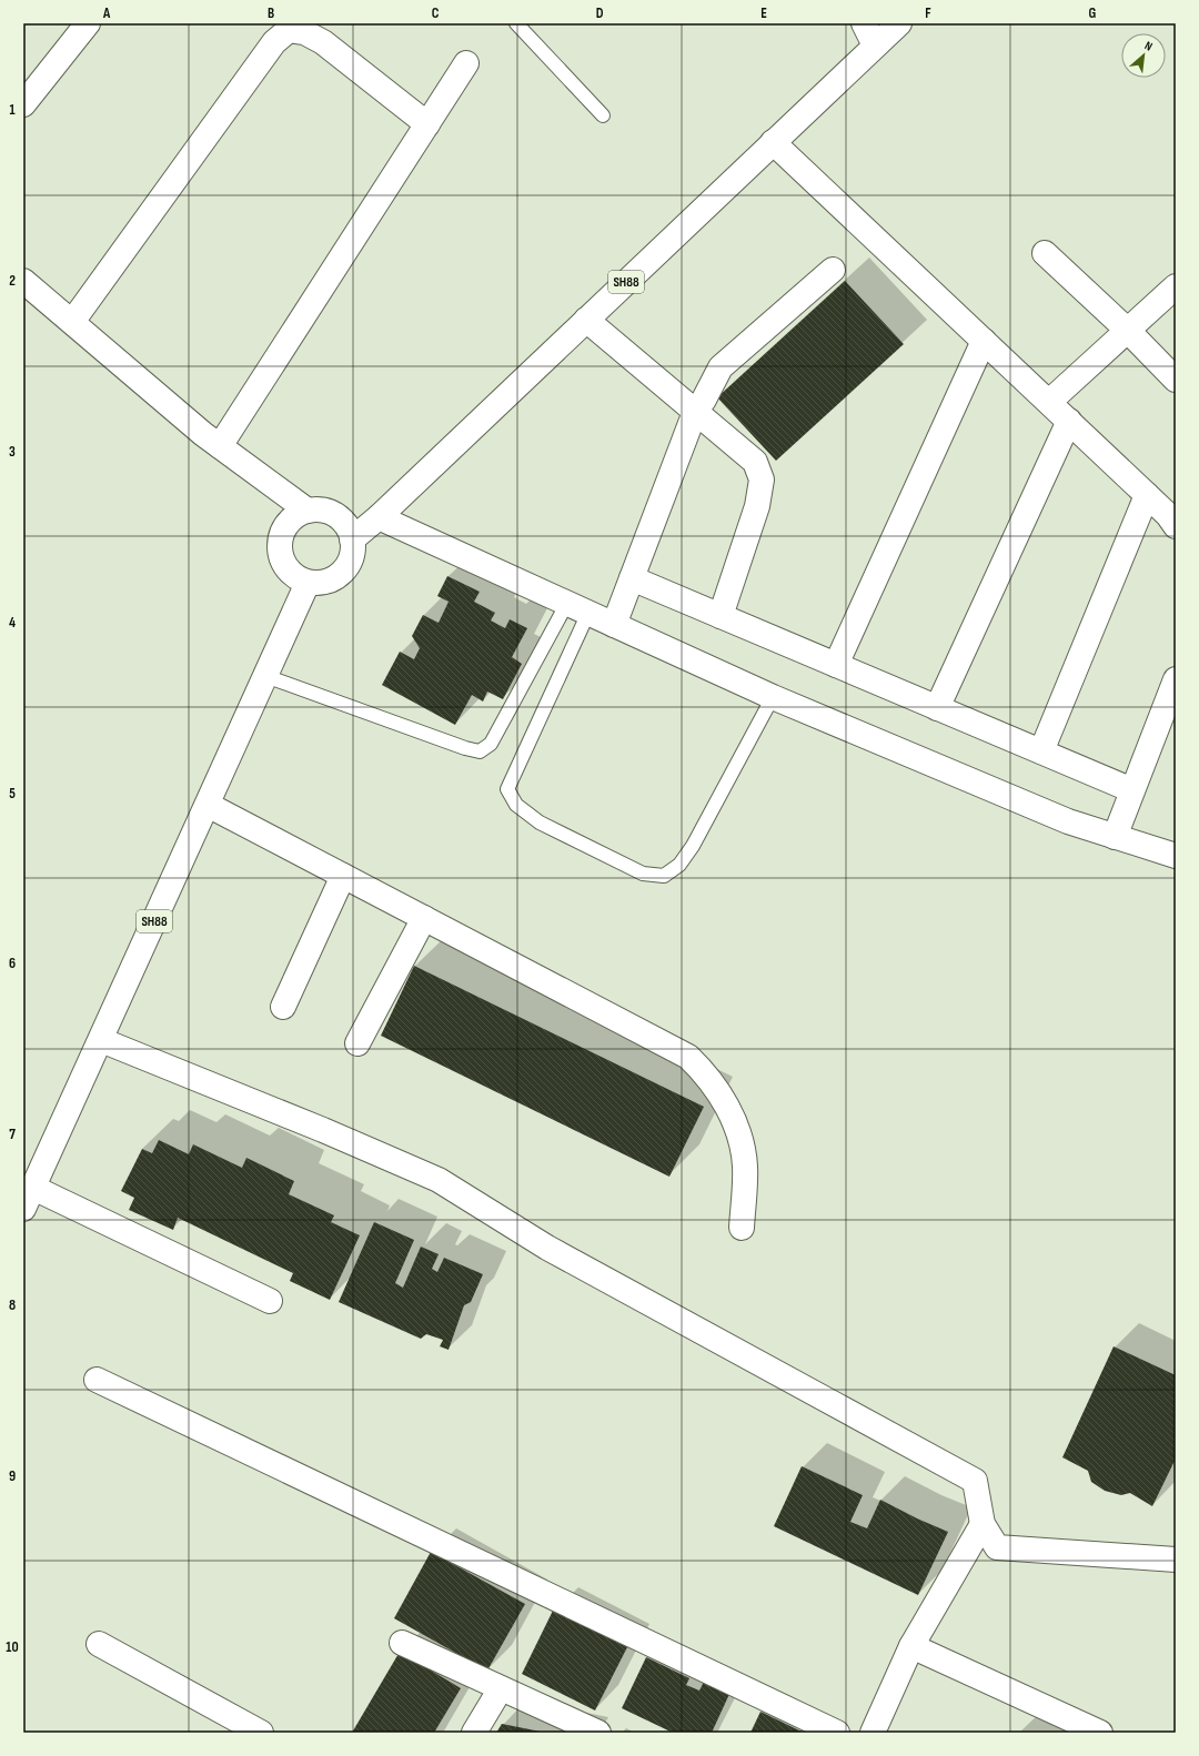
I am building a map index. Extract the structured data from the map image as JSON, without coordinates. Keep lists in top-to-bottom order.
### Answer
{
  "streets": {
    "street": ["SH88"]
  },
  "north": "top right",
  "grid": {
    "columns": [
      "A",
      "B",
      "C",
      "D",
      "E",
      "F",
      "G"
    ],
    "rows": [
      "1",
      "2",
      "3",
      "4",
      "5",
      "6",
      "7",
      "8",
      "9",
      "10"
    ]
  }
}
